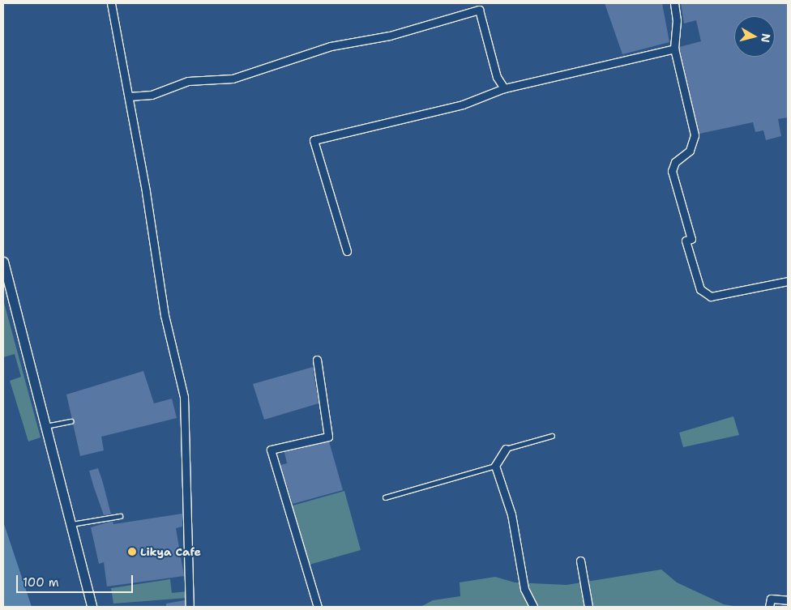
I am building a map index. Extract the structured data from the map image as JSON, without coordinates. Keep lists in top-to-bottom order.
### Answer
{
  "places": ["Likya Cafe"],
  "scale_bar": "100 m",
  "north": "right"
}
